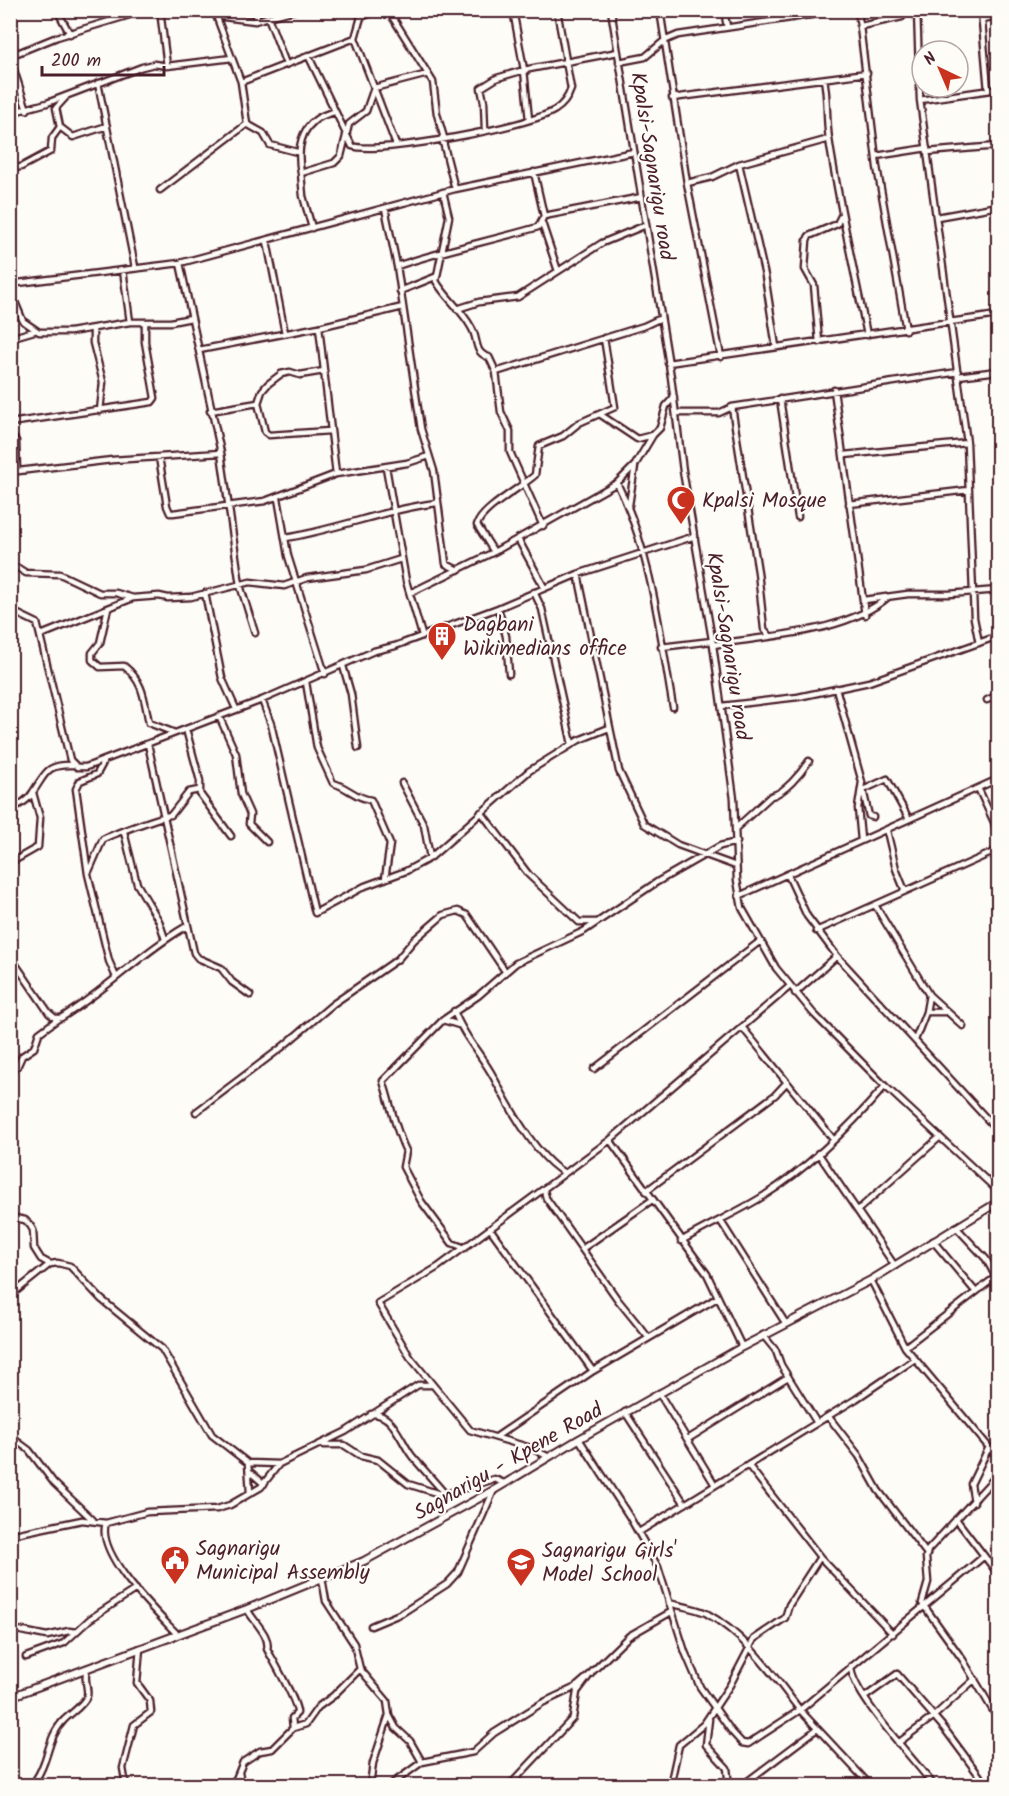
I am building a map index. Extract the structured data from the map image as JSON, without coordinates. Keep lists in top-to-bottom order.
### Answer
{
  "streets": {
    "street": ["Kpalsi-Sagnarigu road", "Sagnarigu - Kpene Road"]
  },
  "places": {
    "mosque": ["Kpalsi Mosque"],
    "building": ["Dagbani Wikimedians office"],
    "public building": ["Sagnarigu Municipal Assembly"],
    "school or university": ["Sagnarigu Girls' Model School"]
  },
  "scale_bar": "200 m",
  "north": "top left"
}
